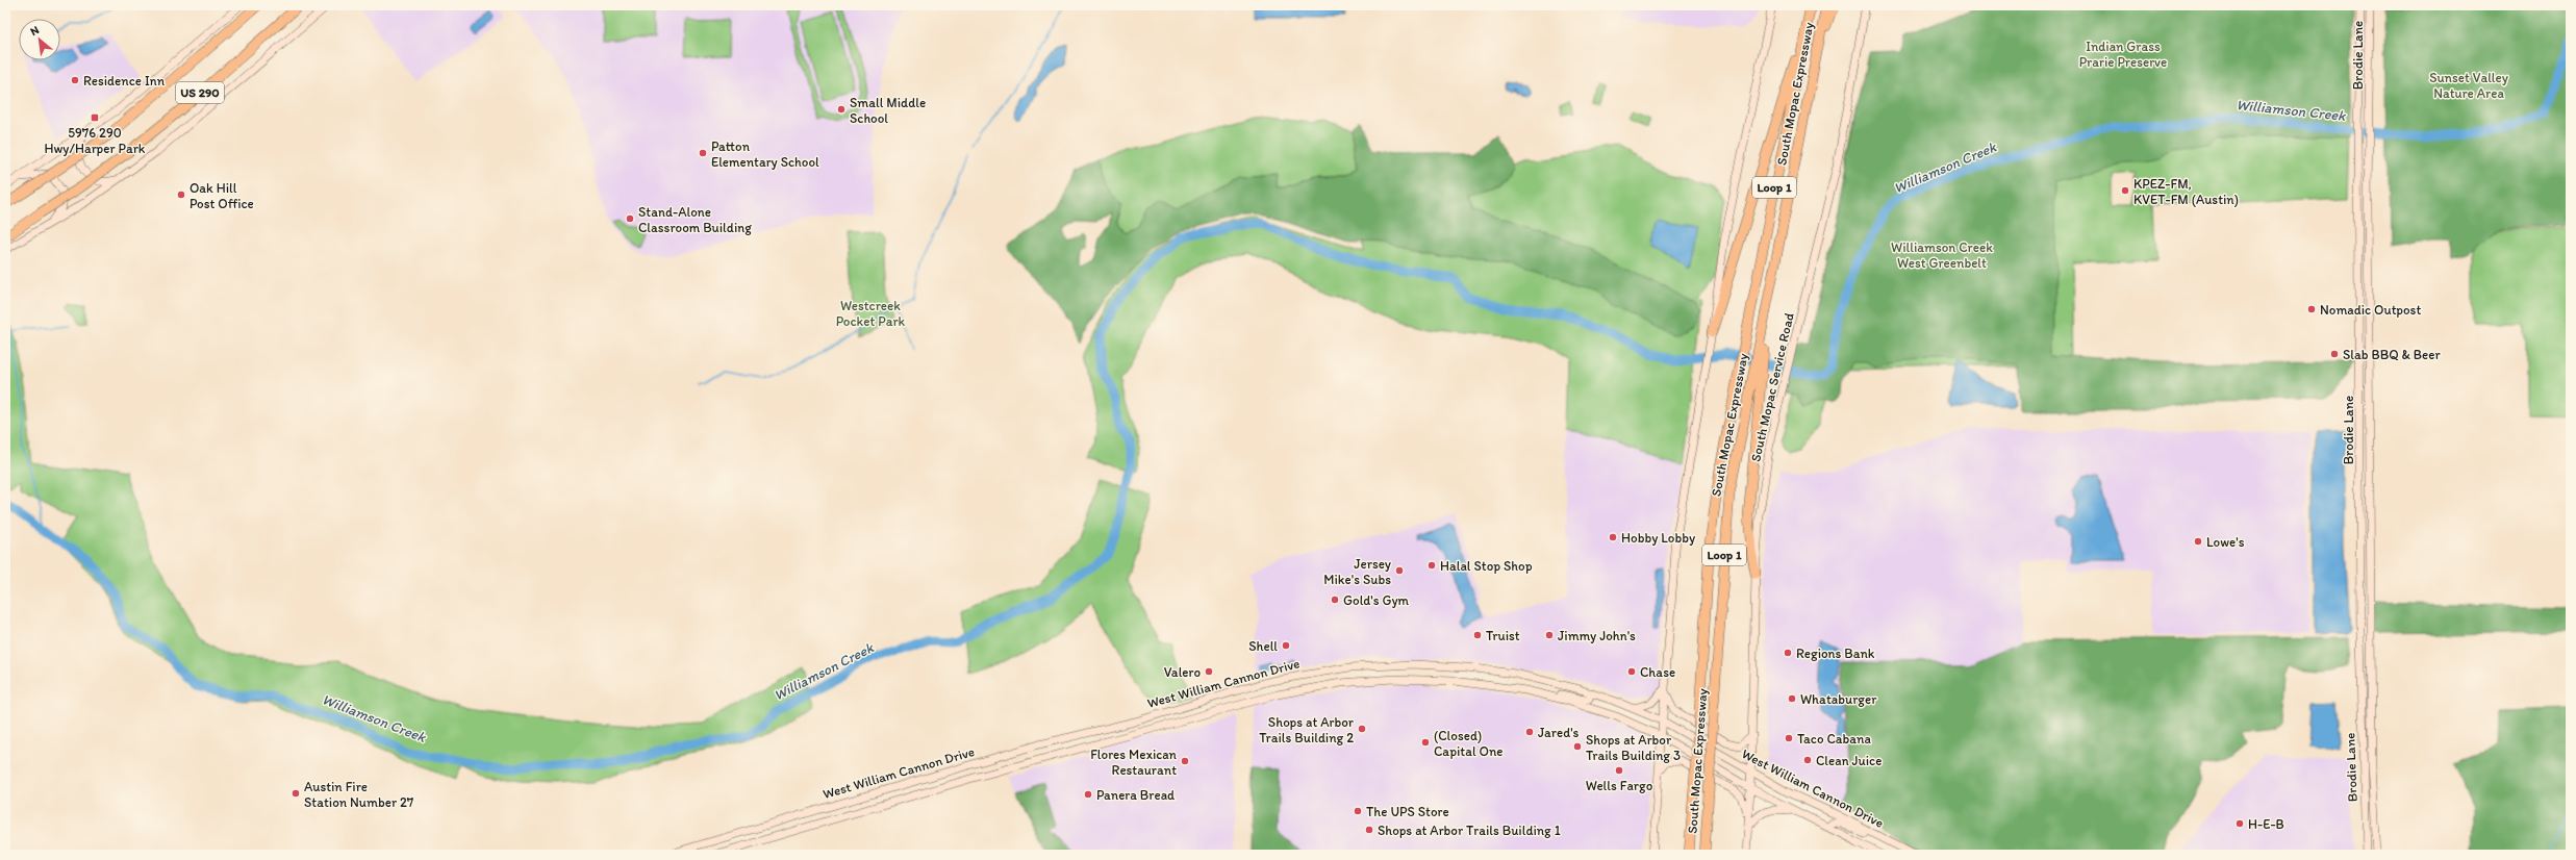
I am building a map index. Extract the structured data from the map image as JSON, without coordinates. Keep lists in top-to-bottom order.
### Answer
{
  "streets": {
    "highway": ["US 290", "South Mopac Expressway", "Loop 1"],
    "main road": ["Brodie Lane", "South Mopac Service Road", "West William Cannon Drive"]
  },
  "crossings": [
    ["South Mopac Service Road", "West William Cannon Drive"]
  ],
  "water": ["Williamson Creek"],
  "parks": [
    "Indian Grass Prarie Preserve",
    "Sunset Valley Nature Area",
    "Williamson Creek West Greenbelt",
    "Westcreek Pocket Park"
  ],
  "places": {
    "other": [
      "Residence Inn",
      "Small Middle School",
      "Patton Elementary School",
      "KPEZ-FM, KVET-FM (Austin)",
      "Oak Hill Post Office",
      "Stand-Alone Classroom Building",
      "Nomadic Outpost",
      "Slab BBQ & Beer",
      "Hobby Lobby",
      "Lowe's",
      "Halal Stop Shop",
      "Jersey Mike's Subs",
      "Gold's Gym",
      "Truist",
      "Jimmy John's",
      "Shell",
      "Regions Bank",
      "Valero",
      "Chase",
      "Whataburger",
      "Shops at Arbor Trails Building 2",
      "Jared's",
      "Taco Cabana",
      "(Closed) Capital One",
      "Shops at Arbor Trails Building 3",
      "Clean Juice",
      "Flores Mexican Restaurant",
      "Wells Fargo",
      "Austin Fire Station Number 27",
      "Panera Bread",
      "The UPS Store",
      "H-E-B",
      "Shops at Arbor Trails Building 1"
    ],
    "transit": ["5976 290 Hwy/Harper Park"]
  },
  "north": "top left"
}
